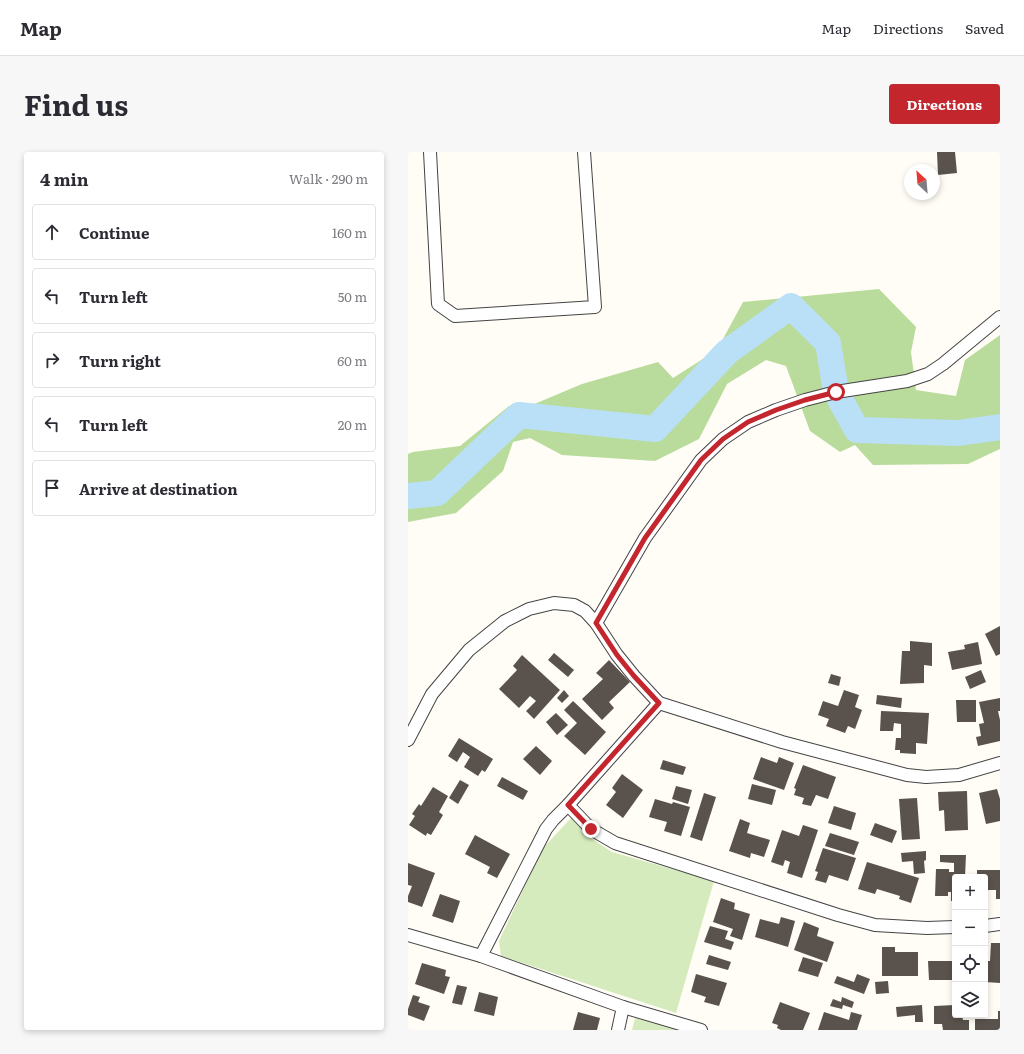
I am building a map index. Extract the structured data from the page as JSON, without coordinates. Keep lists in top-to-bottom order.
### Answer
{
  "north": "top left",
  "page": {
    "header": "Map",
    "nav": ["Map", "Directions", "Saved"],
    "title": "Find us",
    "buttons": "Directions",
    "heading": ["4 min", "Walk · 290 m"],
    "list": [
      ["Continue", "160 m"],
      ["Turn left", "50 m"],
      ["Turn right", "60 m"],
      ["Turn left", "20 m"],
      "Arrive at destination"
    ],
    "map_buttons": ["+", "−"]
  }
}
